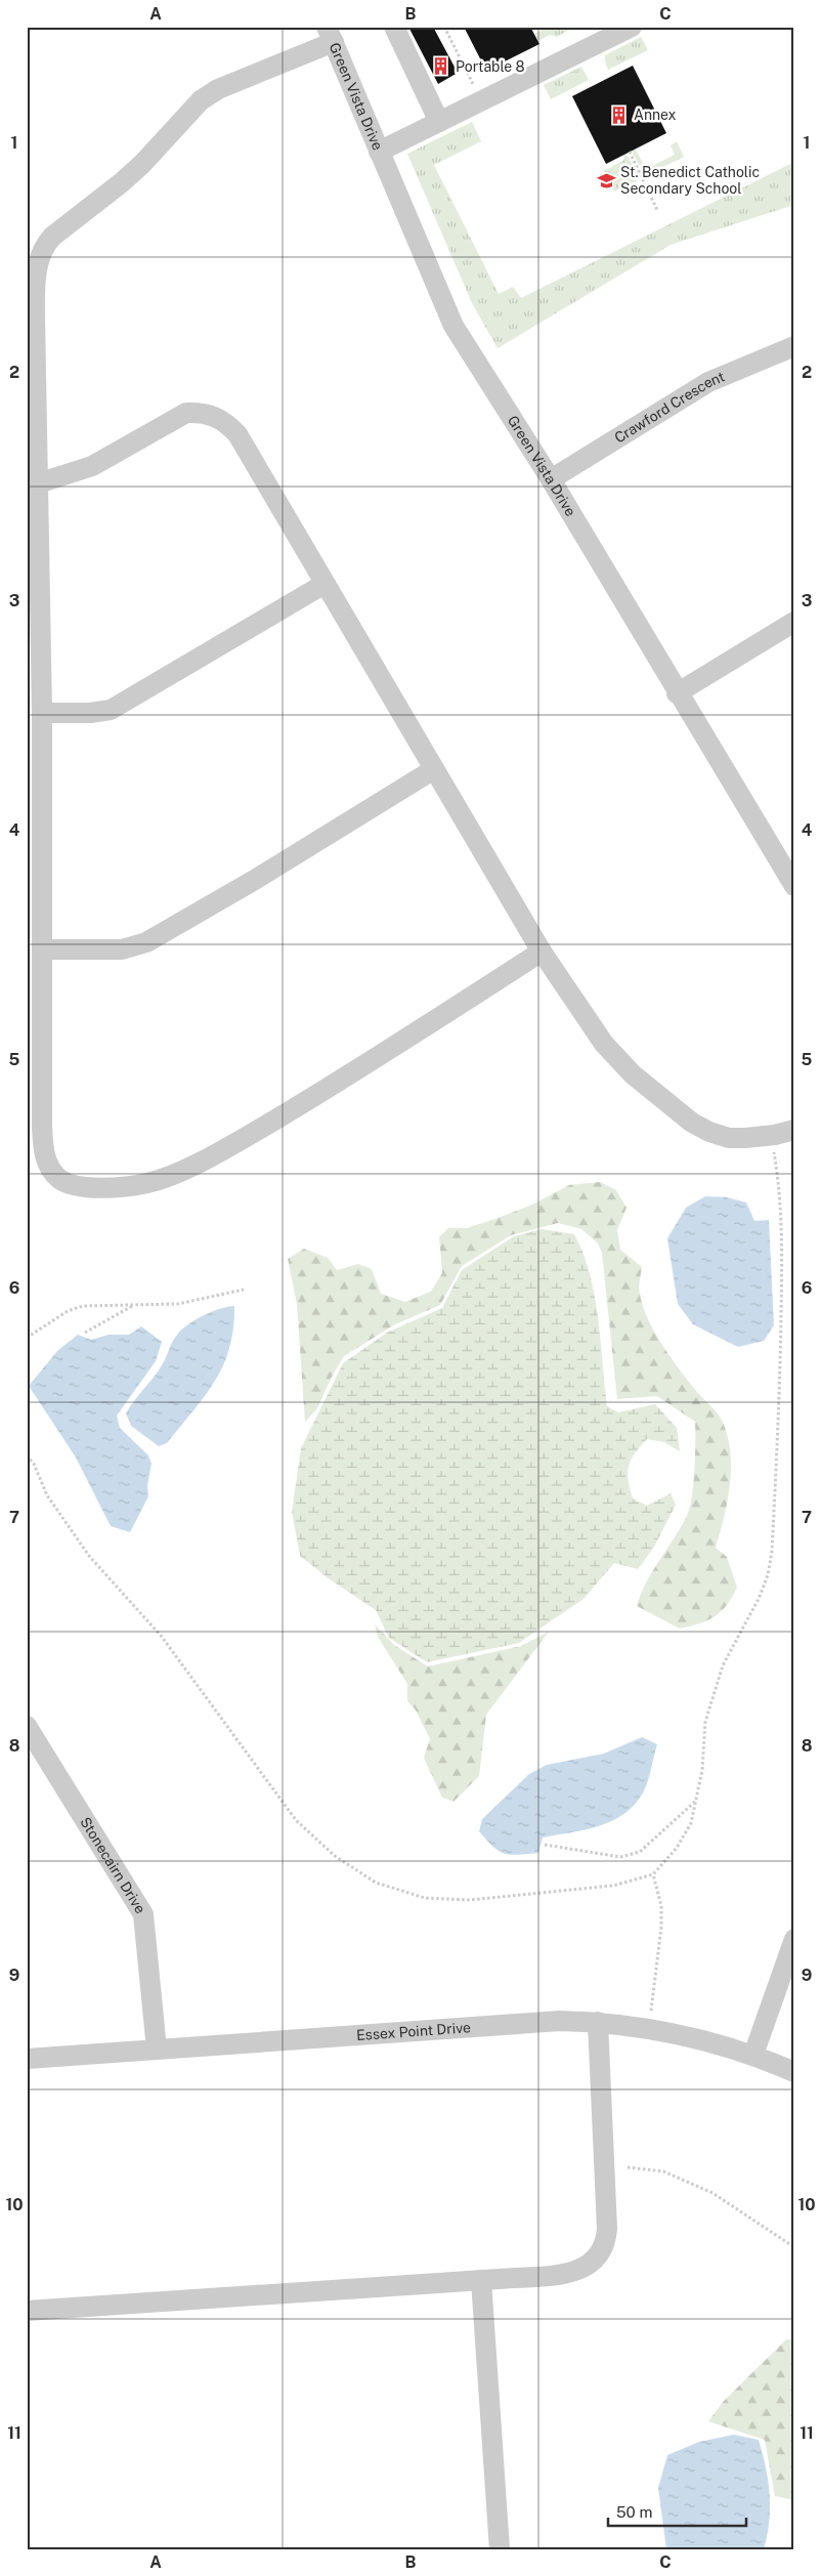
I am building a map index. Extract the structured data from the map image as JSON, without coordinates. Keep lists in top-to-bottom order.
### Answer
{
  "streets": {
    "street": [
      "Green Vista Drive",
      "Crawford Crescent",
      "Stonecairn Drive",
      "Essex Point Drive"
    ]
  },
  "crossings": [
    ["Green Vista Drive", "Crawford Crescent"],
    ["Stonecairn Drive", "Essex Point Drive"]
  ],
  "places": {
    "building": ["Portable 8", "Annex"],
    "school or university": ["St. Benedict Catholic Secondary School"]
  },
  "scale_bar": "50 m",
  "grid": {
    "columns": ["A", "B", "C"],
    "rows": [
      "1",
      "2",
      "3",
      "4",
      "5",
      "6",
      "7",
      "8",
      "9",
      "10",
      "11"
    ]
  }
}
